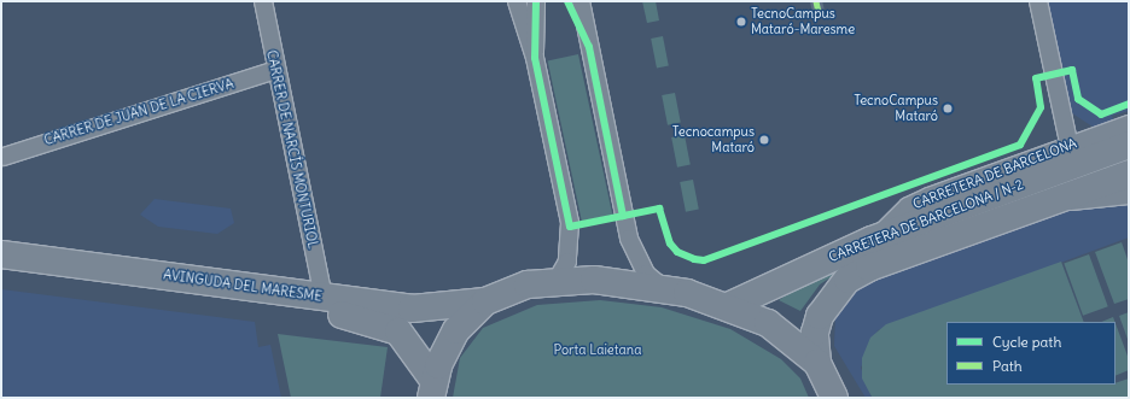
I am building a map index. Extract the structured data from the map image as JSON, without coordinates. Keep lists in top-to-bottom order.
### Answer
{
  "streets": {
    "main road": ["CARRETERA DE BARCELONA / N-2", "AVINGUDA DEL MARESME"],
    "street": ["CARRER DE JUAN DE LA CIERVA", "CARRER DE NARCÍS MONTURIOL", "CARRETERA DE BARCELONA"]
  },
  "crossings": [
    ["CARRER DE JUAN DE LA CIERVA", "CARRER DE NARCÍS MONTURIOL"],
    ["CARRER DE NARCÍS MONTURIOL", "AVINGUDA DEL MARESME"],
    ["CARRETERA DE BARCELONA", "CARRETERA DE BARCELONA / N-2"]
  ],
  "parks": ["Porta Laietana"],
  "places": ["TecnoCampus Mataró-Maresme", "TecnoCampus Mataró", "Tecnocampus Mataró"],
  "legend": ["Cycle path", "Path"]
}
